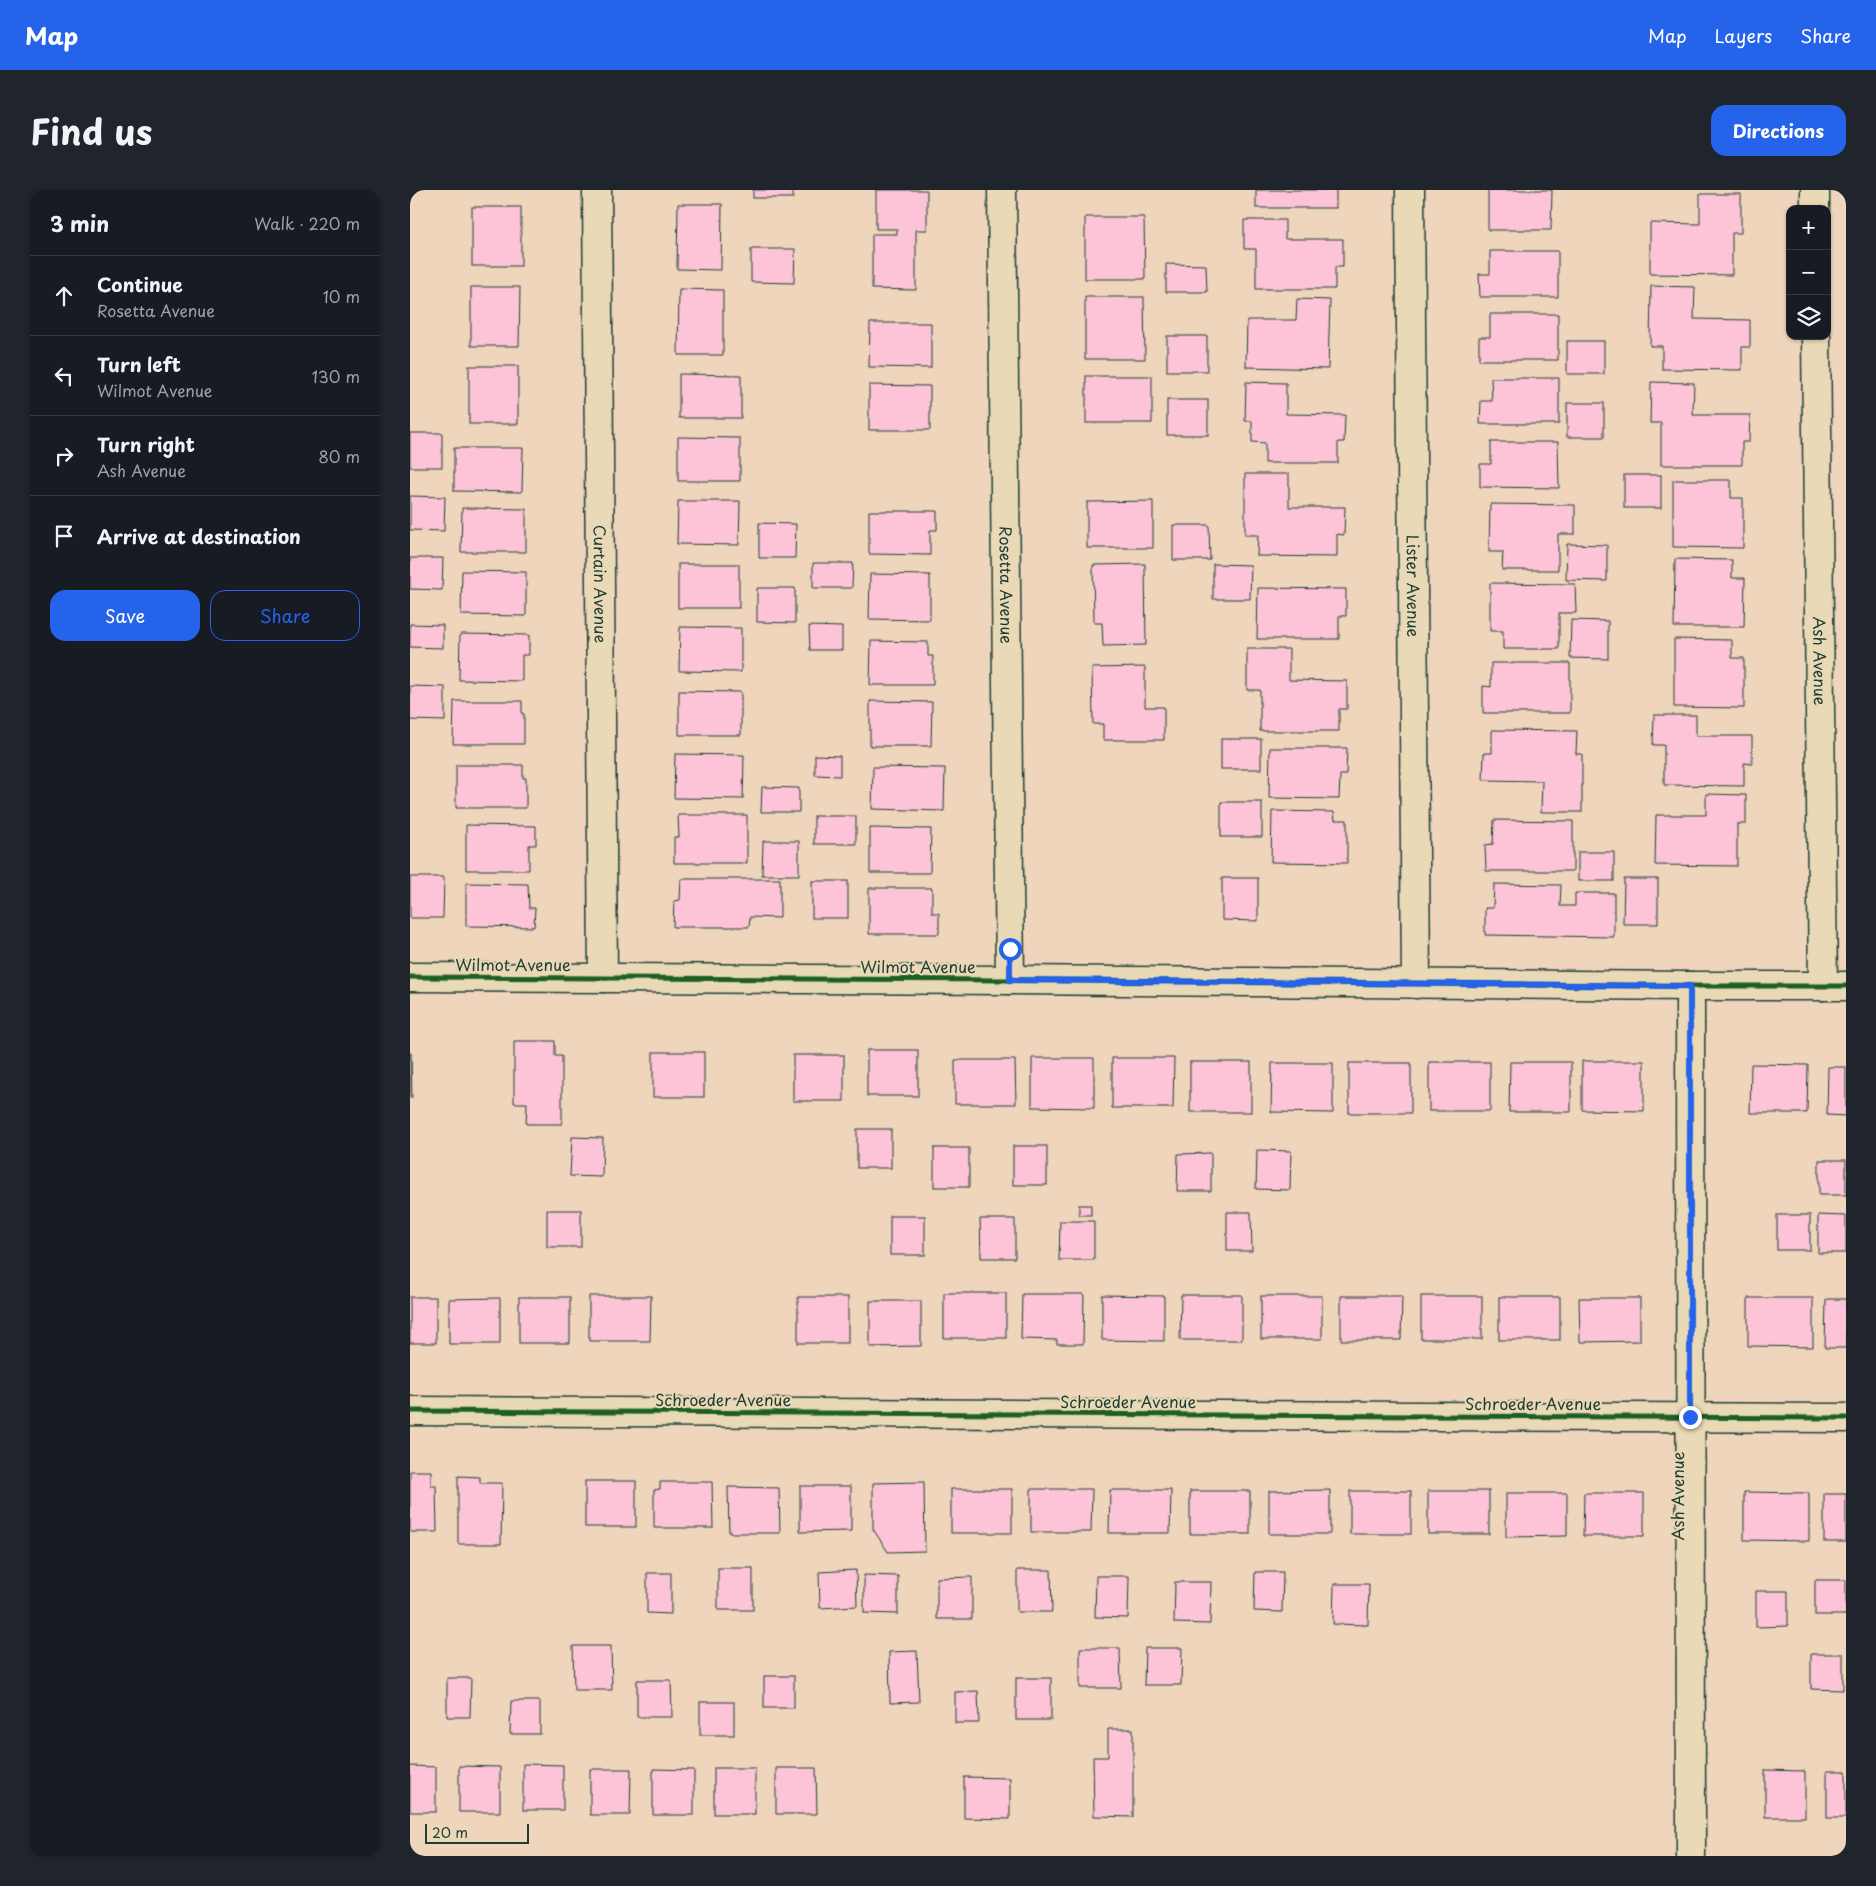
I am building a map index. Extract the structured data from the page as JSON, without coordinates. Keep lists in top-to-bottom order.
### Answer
{
  "streets": {
    "street": [
      "Curtain Avenue",
      "Rosetta Avenue",
      "Lister Avenue",
      "Ash Avenue",
      "Wilmot Avenue",
      "Schroeder Avenue"
    ]
  },
  "crossings": [
    ["Curtain Avenue", "Wilmot Avenue"],
    ["Rosetta Avenue", "Wilmot Avenue"],
    ["Lister Avenue", "Wilmot Avenue"],
    ["Ash Avenue", "Wilmot Avenue"],
    ["Ash Avenue", "Schroeder Avenue"]
  ],
  "scale_bar": "20 m",
  "page": {
    "header": "Map",
    "nav": ["Map", "Layers", "Share"],
    "title": "Find us",
    "buttons": [
      "Directions",
      ["Save", "Share"]
    ],
    "heading": ["3 min", "Walk · 220 m"],
    "map_buttons": ["+", "−"],
    "list": [
      ["Continue", "Rosetta Avenue", "10 m"],
      ["Turn left", "Wilmot Avenue", "130 m"],
      ["Turn right", "Ash Avenue", "80 m"],
      "Arrive at destination"
    ],
    "scale": "20 m"
  }
}
